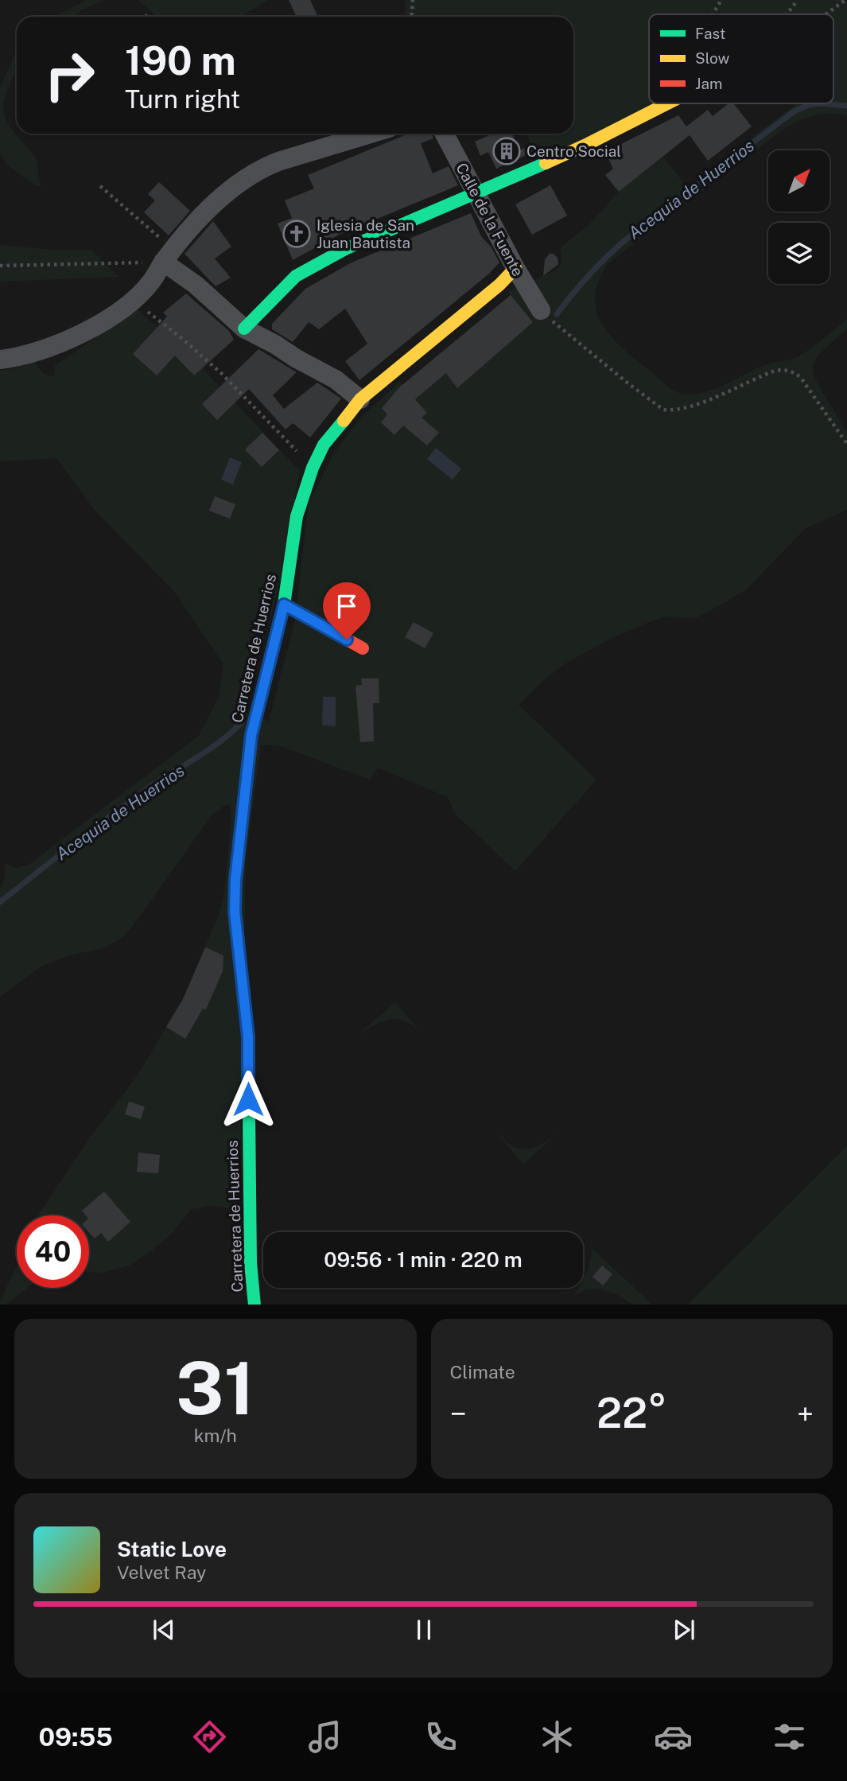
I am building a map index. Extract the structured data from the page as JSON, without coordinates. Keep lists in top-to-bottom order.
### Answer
{
  "streets": {
    "street": ["Calle de la Fuente", "Carretera de Huerrios"]
  },
  "crossings": [
    ["Calle de la Fuente", "Carretera de Huerrios"]
  ],
  "water": ["Acequia de Huerrios"],
  "places": {
    "building": ["Centro Social"],
    "church": ["Iglesia de San Juan Bautista"]
  },
  "legend": ["Fast", "Slow", "Jam"],
  "north": "top right",
  "page": {
    "turn": ["190 m", "Turn right"],
    "limit": "40",
    "trip": "09:56 · 1 min · 220 m",
    "tile": [
      ["31", "km/h"],
      "Climate"
    ],
    "heat": ["−", "22°", "+"],
    "song": ["Static Love", "Velvet Ray"],
    "tabs": "09:55"
  }
}
